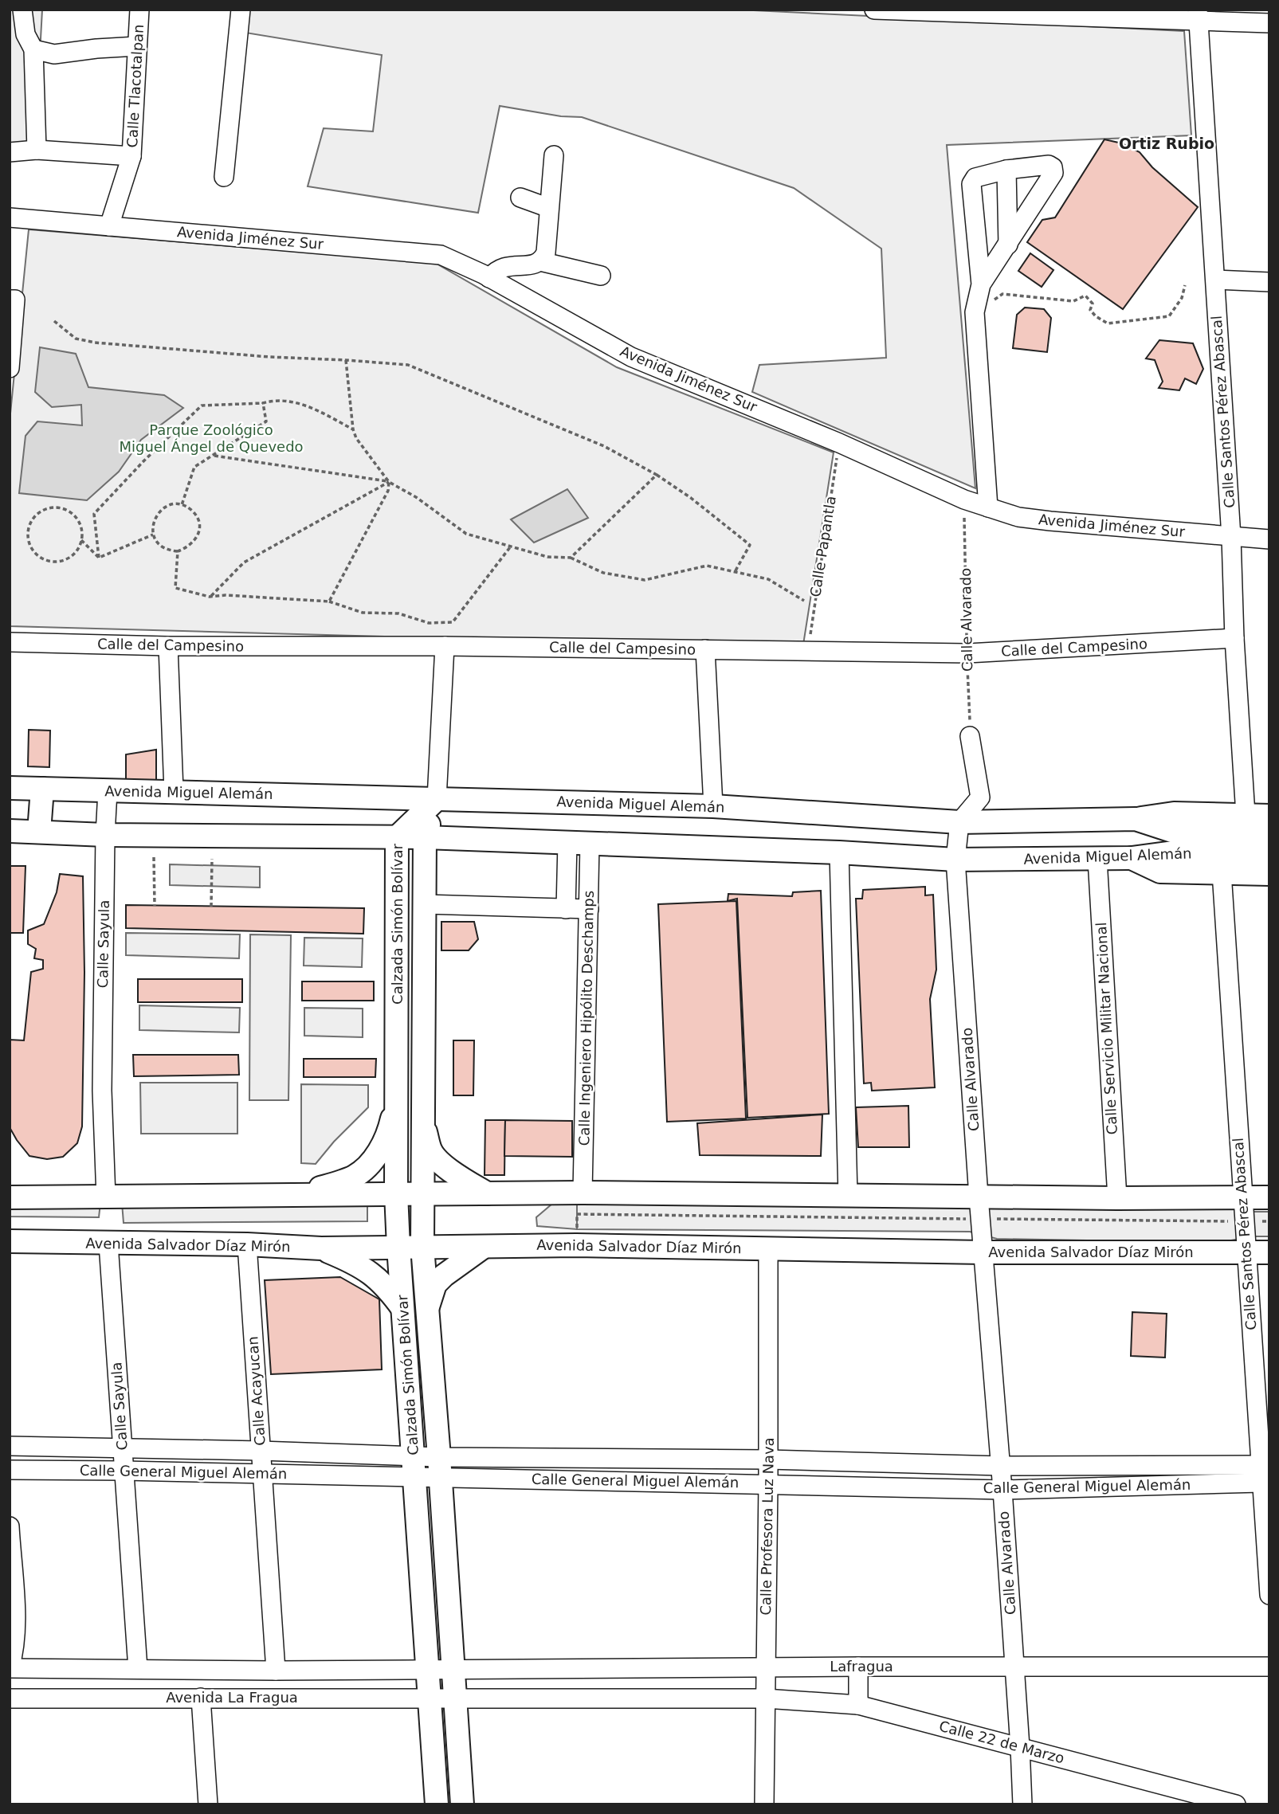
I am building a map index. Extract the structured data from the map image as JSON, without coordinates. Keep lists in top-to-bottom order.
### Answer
{
  "streets": {
    "main road": ["Avenida Miguel Alemán", "Calzada Simón Bolívar", "Avenida Salvador Díaz Mirón"],
    "street": [
      "Calle Tlacotalpan",
      "Avenida Jiménez Sur",
      "Calle Santos Pérez Abascal",
      "Calle Alvarado",
      "Calle del Campesino",
      "Calle Sayula",
      "Calle Ingeniero Hipólito Deschamps",
      "Calle Servicio Militar Nacional",
      "Calle Acayucan",
      "Calle General Miguel Alemán",
      "Calle Profesora Luz Nava",
      "Lafragua",
      "Avenida La Fragua",
      "Calle 22 de Marzo"
    ],
    "path": ["Calle Papantla"]
  },
  "crossings": [
    ["Calle Tlacotalpan", "Avenida Jiménez Sur"],
    ["Avenida Jiménez Sur", "Calle Santos Pérez Abascal"],
    ["Avenida Jiménez Sur", "Calle Papantla"],
    ["Avenida Jiménez Sur", "Calle Alvarado"],
    ["Calle Santos Pérez Abascal", "Calle del Campesino"],
    ["Calle Santos Pérez Abascal", "Avenida Salvador Díaz Mirón"],
    ["Calle Santos Pérez Abascal", "Calle General Miguel Alemán"],
    ["Calle Papantla", "Calle del Campesino"],
    ["Calle Alvarado", "Calle del Campesino"],
    ["Calle Alvarado", "Avenida Miguel Alemán"],
    ["Calle Alvarado", "Avenida Salvador Díaz Mirón"],
    ["Calle Alvarado", "Calle General Miguel Alemán"],
    ["Calle Alvarado", "Lafragua"],
    ["Calle Alvarado", "Calle 22 de Marzo"],
    ["Avenida Miguel Alemán", "Calzada Simón Bolívar"],
    ["Avenida Miguel Alemán", "Calle Sayula"],
    ["Avenida Miguel Alemán", "Calle Ingeniero Hipólito Deschamps"],
    ["Avenida Miguel Alemán", "Calle Servicio Militar Nacional"],
    ["Calzada Simón Bolívar", "Avenida Salvador Díaz Mirón"],
    ["Calzada Simón Bolívar", "Calle General Miguel Alemán"],
    ["Calzada Simón Bolívar", "Lafragua"],
    ["Calzada Simón Bolívar", "Avenida La Fragua"],
    ["Calle Sayula", "Avenida Salvador Díaz Mirón"],
    ["Calle Sayula", "Calle General Miguel Alemán"],
    ["Calle Sayula", "Avenida La Fragua"],
    ["Avenida Salvador Díaz Mirón", "Calle Acayucan"],
    ["Avenida Salvador Díaz Mirón", "Calle Profesora Luz Nava"],
    ["Calle Acayucan", "Calle General Miguel Alemán"],
    ["Calle Acayucan", "Avenida La Fragua"],
    ["Calle General Miguel Alemán", "Calle Profesora Luz Nava"],
    ["Calle Profesora Luz Nava", "Lafragua"],
    ["Calle Profesora Luz Nava", "Calle 22 de Marzo"],
    ["Lafragua", "Avenida La Fragua"]
  ],
  "districts": ["Ortiz Rubio"],
  "parks": ["Parque Zoológico Miguel Ángel de Quevedo"]
}
